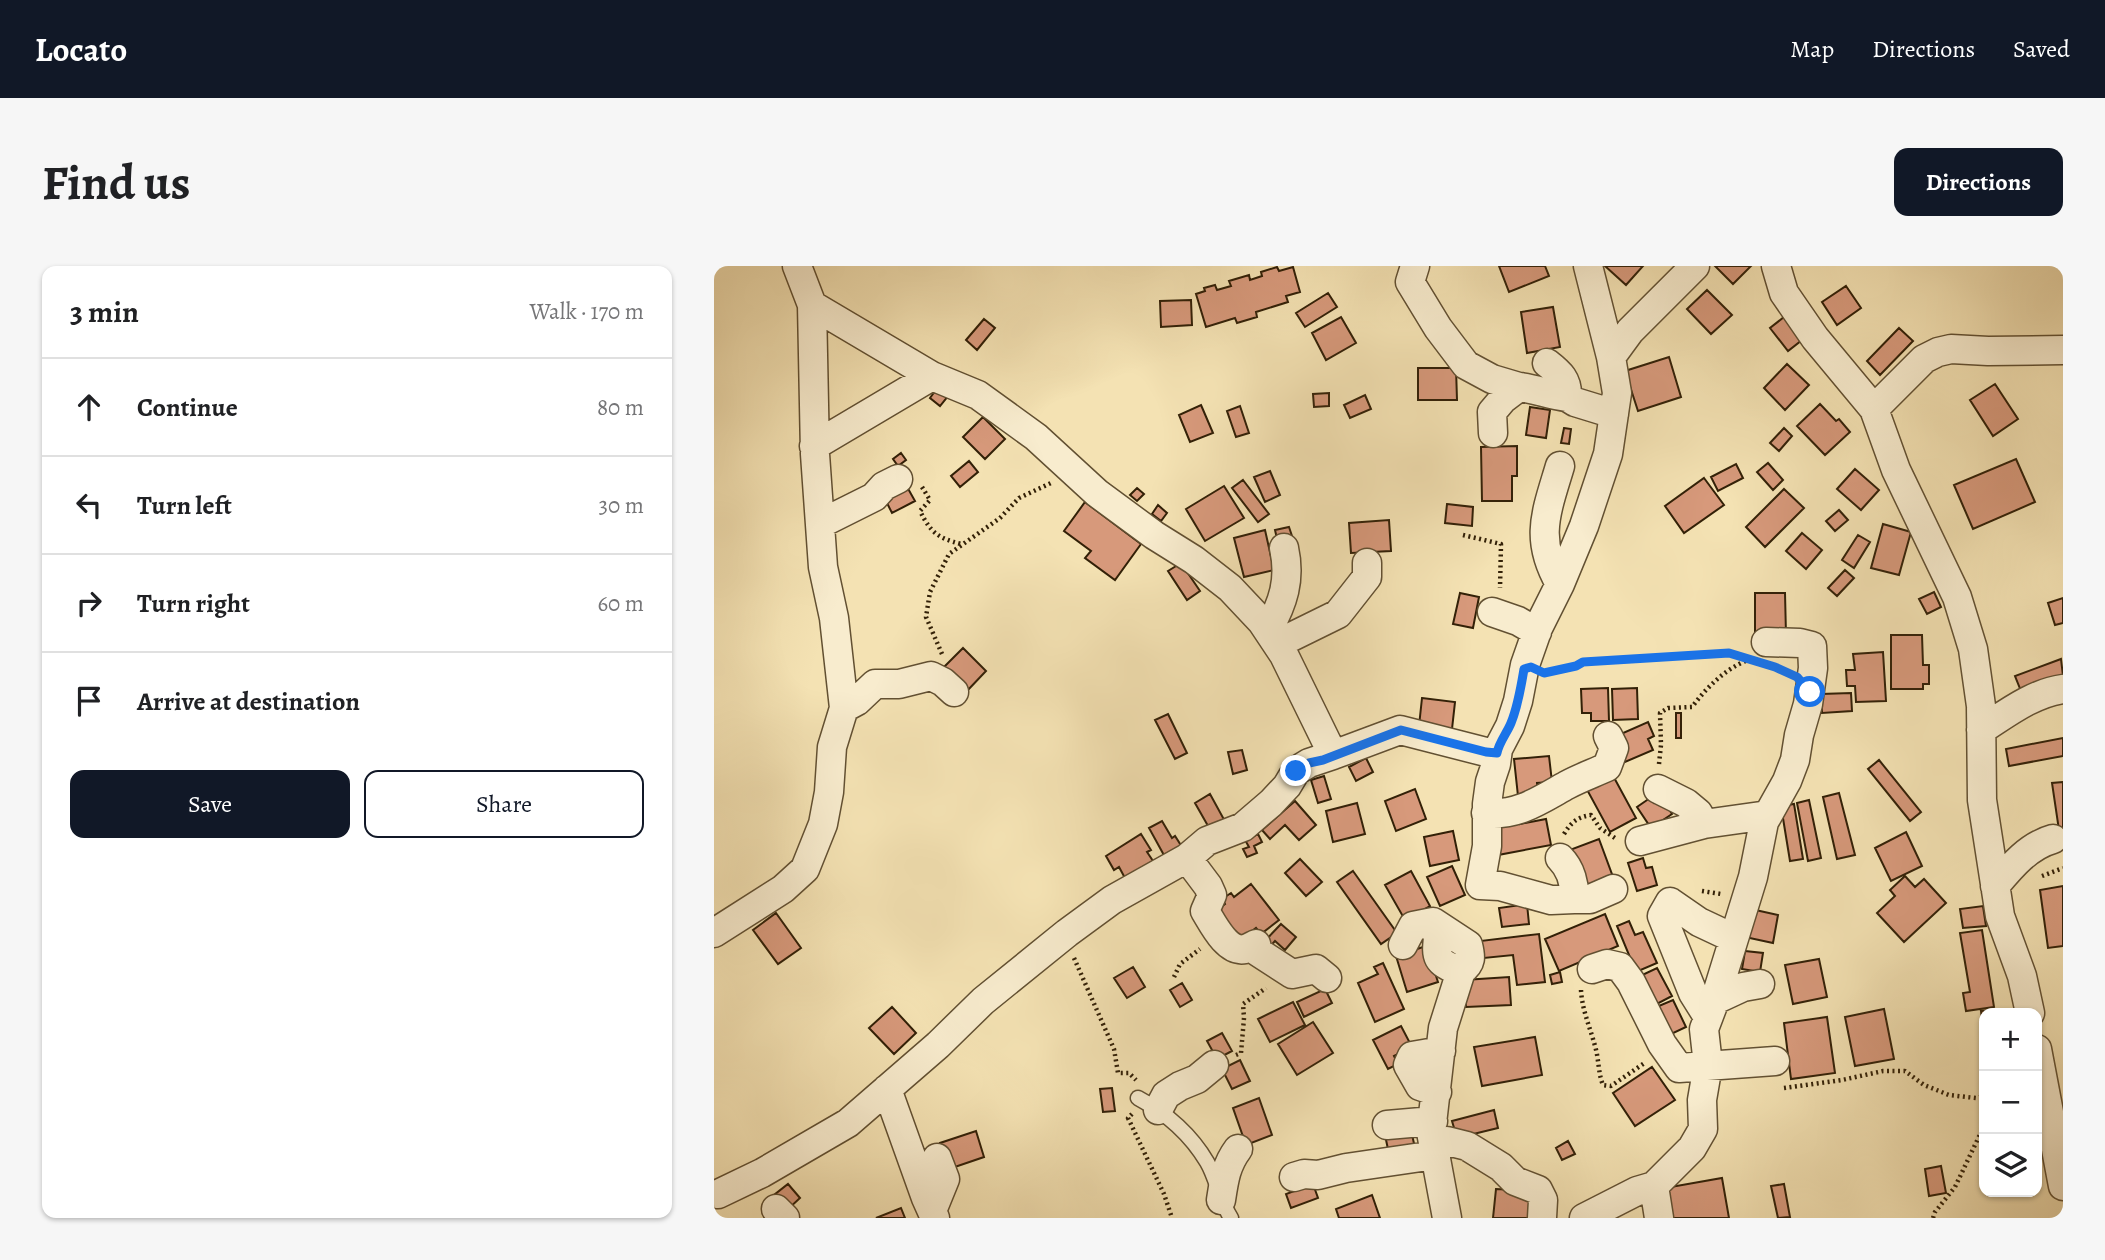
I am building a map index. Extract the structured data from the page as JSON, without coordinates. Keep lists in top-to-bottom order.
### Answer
{
  "page": {
    "header": "Locato",
    "nav": ["Map", "Directions", "Saved"],
    "buttons": [
      "Directions",
      ["Save", "Share"]
    ],
    "title": "Find us",
    "heading": ["3 min", "Walk · 170 m"],
    "list": [
      ["Continue", "80 m"],
      ["Turn left", "30 m"],
      ["Turn right", "60 m"],
      "Arrive at destination"
    ],
    "map_buttons": ["+", "−"]
  }
}
